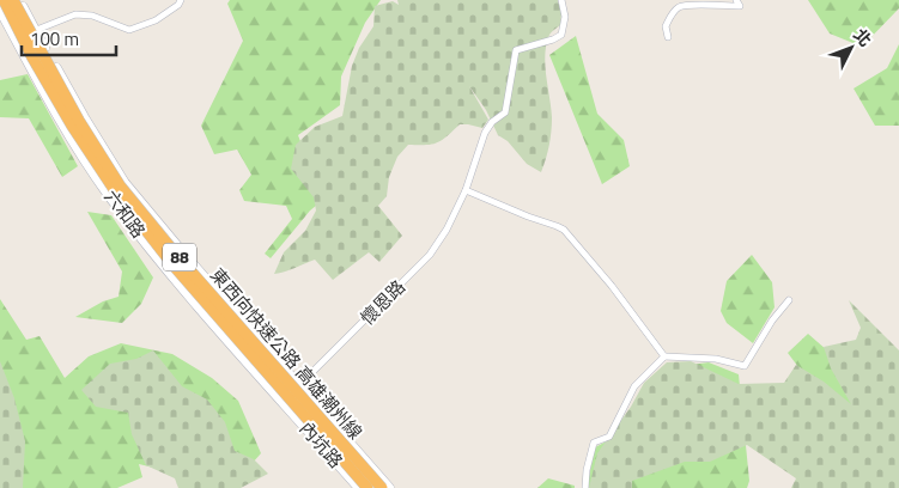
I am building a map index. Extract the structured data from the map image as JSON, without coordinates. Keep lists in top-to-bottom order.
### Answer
{
  "streets": {
    "highway": ["88", "東西向快速公路 高雄潮州線"],
    "main road": ["六和路", "內坑路"],
    "street": ["懷恩路"]
  },
  "crossings": [
    ["六和路", "懷恩路"],
    ["六和路", "內坑路"],
    ["懷恩路", "內坑路"]
  ],
  "scale_bar": "100 m",
  "north": "top right"
}
